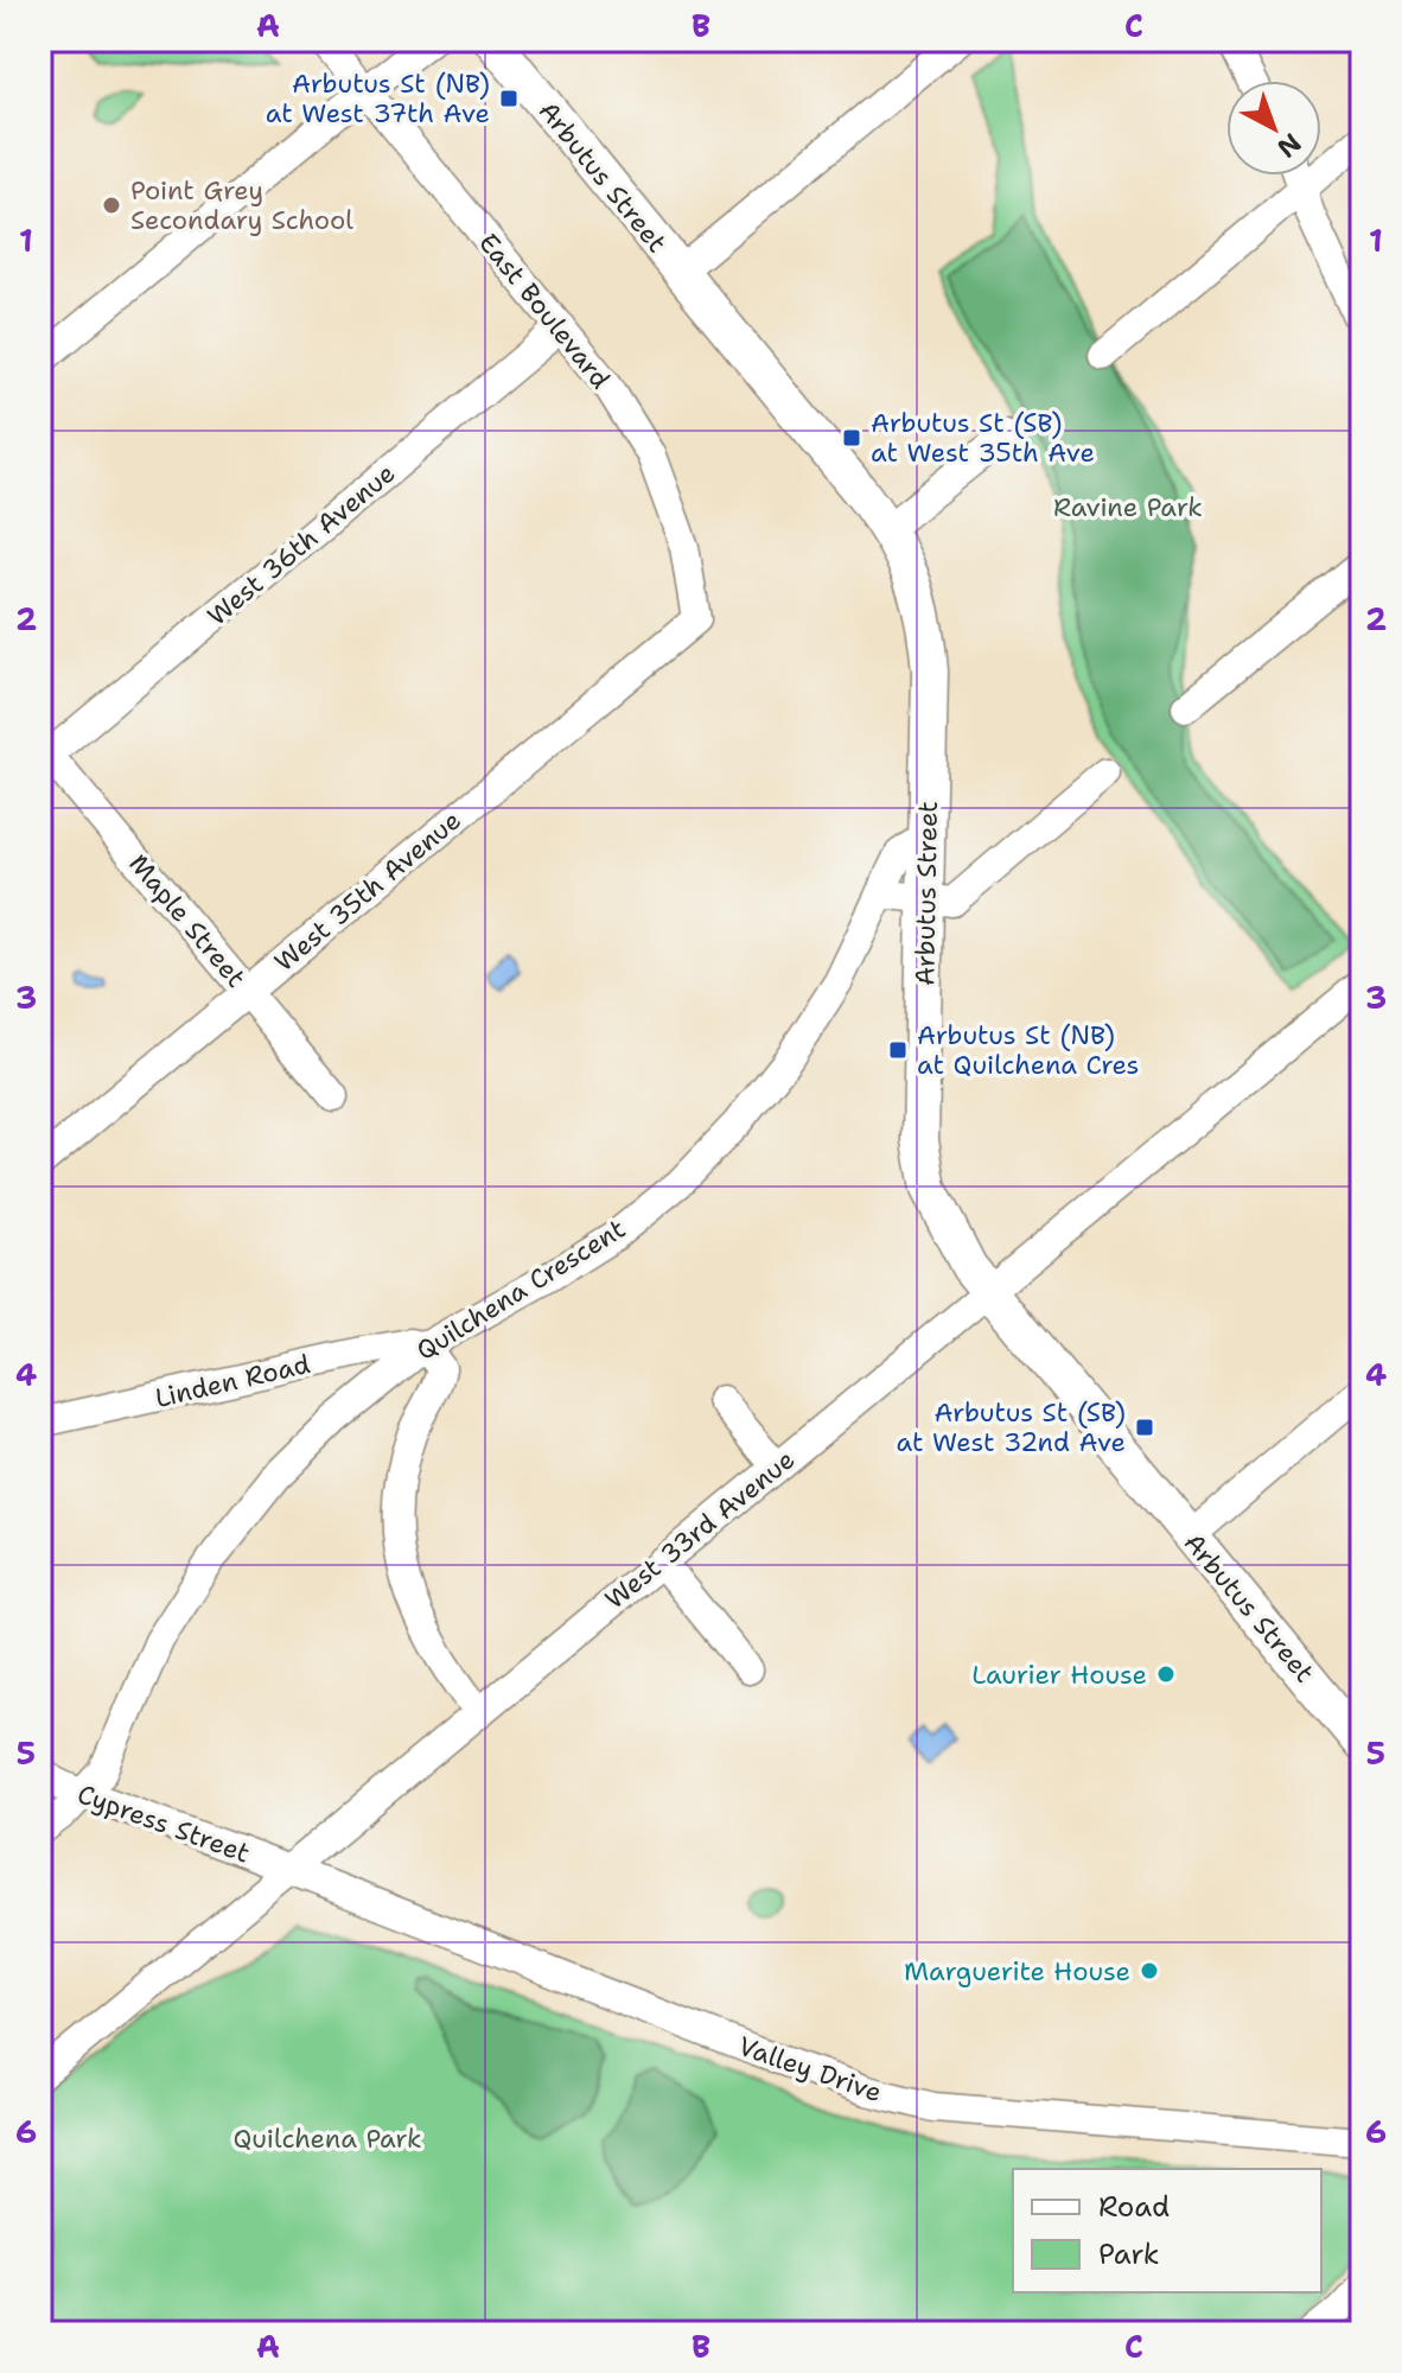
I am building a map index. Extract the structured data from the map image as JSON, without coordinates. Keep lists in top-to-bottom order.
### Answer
{
  "streets": {
    "main road": ["Arbutus Street"],
    "street": [
      "East Boulevard",
      "West 36th Avenue",
      "West 35th Avenue",
      "Maple Street",
      "Quilchena Crescent",
      "Linden Road",
      "West 33rd Avenue",
      "Cypress Street",
      "Valley Drive"
    ]
  },
  "crossings": [
    ["Arbutus Street", "Quilchena Crescent"],
    ["Arbutus Street", "West 33rd Avenue"],
    ["East Boulevard", "West 36th Avenue"],
    ["East Boulevard", "West 35th Avenue"],
    ["West 36th Avenue", "Maple Street"],
    ["West 35th Avenue", "Maple Street"],
    ["Quilchena Crescent", "Linden Road"],
    ["Quilchena Crescent", "Cypress Street"],
    ["West 33rd Avenue", "Cypress Street"],
    ["West 33rd Avenue", "Valley Drive"],
    ["Cypress Street", "Valley Drive"]
  ],
  "parks": ["Ravine Park", "Quilchena Park"],
  "places": {
    "transit": [
      "Arbutus St (NB) at West 37th Ave",
      "Arbutus St (SB) at West 35th Ave",
      "Arbutus St (NB) at Quilchena Cres",
      "Arbutus St (SB) at West 32nd Ave"
    ],
    "other": ["Point Grey Secondary School", "Laurier House", "Marguerite House"]
  },
  "legend": ["Road", "Park"],
  "north": "bottom right",
  "grid": {
    "columns": ["A", "B", "C"],
    "rows": [
      "1",
      "2",
      "3",
      "4",
      "5",
      "6"
    ]
  }
}
